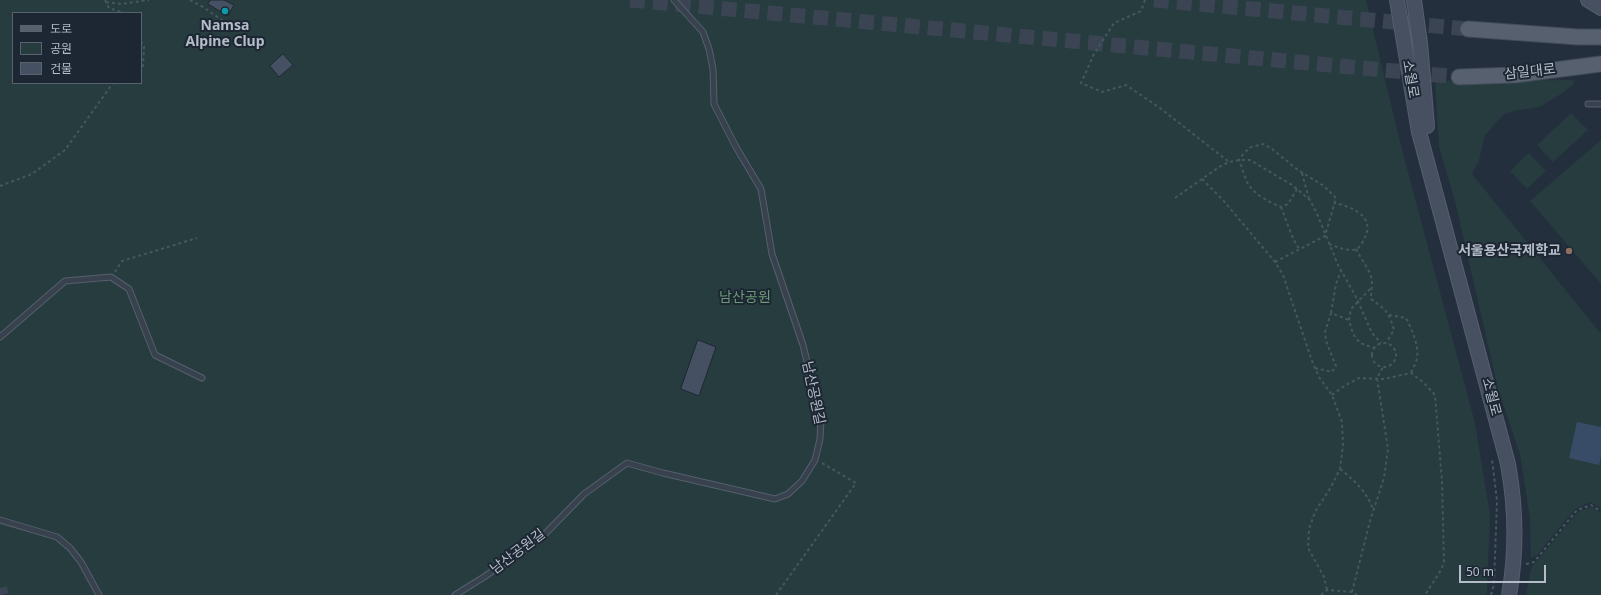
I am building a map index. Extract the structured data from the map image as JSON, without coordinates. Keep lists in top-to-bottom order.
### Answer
{
  "streets": {
    "main road": ["삼일대로", "소월로"],
    "lane": ["남산공원길"]
  },
  "parks": ["남산공원"],
  "places": ["Namsa Alpine Clup", "서울용산국제학교"],
  "legend": ["도로", "공원", "건물"],
  "scale_bar": "50 m"
}
